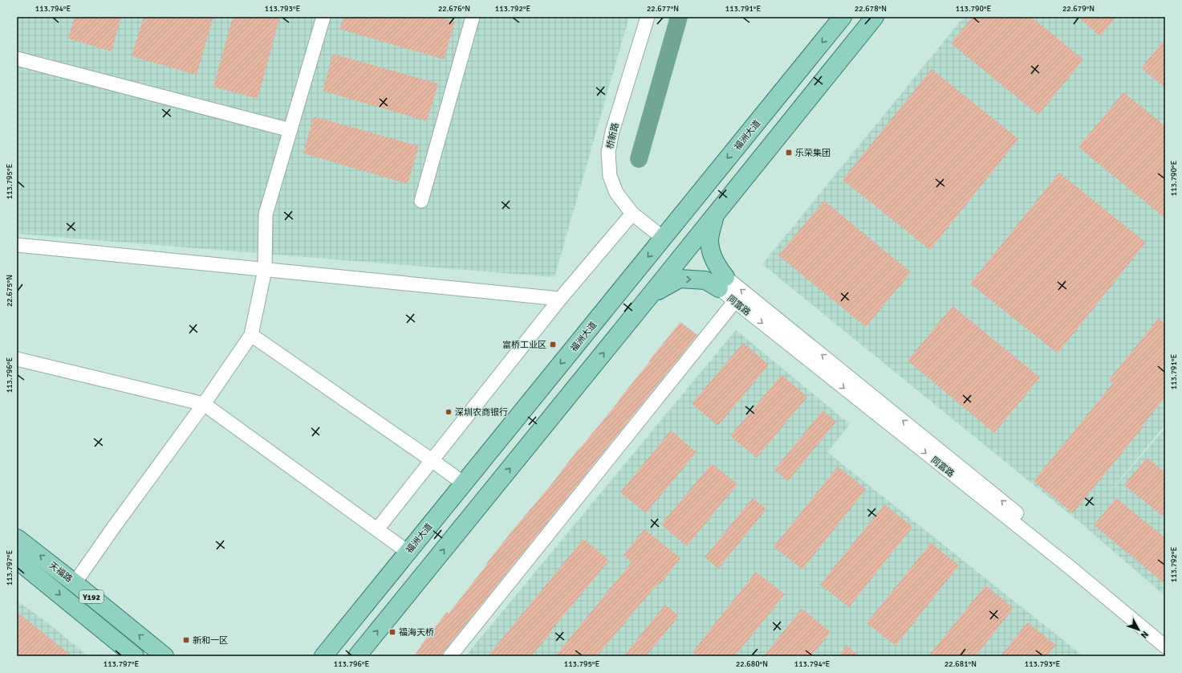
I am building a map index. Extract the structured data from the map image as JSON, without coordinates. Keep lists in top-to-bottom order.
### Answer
{
  "streets": {
    "main road": ["福洲大道", "天福路", "Y192"],
    "street": ["桥新路", "同富路"]
  },
  "crossings": [
    ["福洲大道", "桥新路"]
  ],
  "places": {
    "transit": [
      "乐荣集团",
      "富桥工业区",
      "福海天桥",
      "新和一区"
    ],
    "other": ["深圳农商银行"]
  },
  "north": "bottom right",
  "coordinates": [
    "113.794°E",
    "113.793°E",
    "22.676°N",
    "113.792°E",
    "22.677°N",
    "113.791°E",
    "22.678°N",
    "113.790°E",
    "22.679°N",
    "113.795°E",
    "22.675°N",
    "113.796°E",
    "113.797°E",
    "22.680°N",
    "22.681°N"
  ]
}
